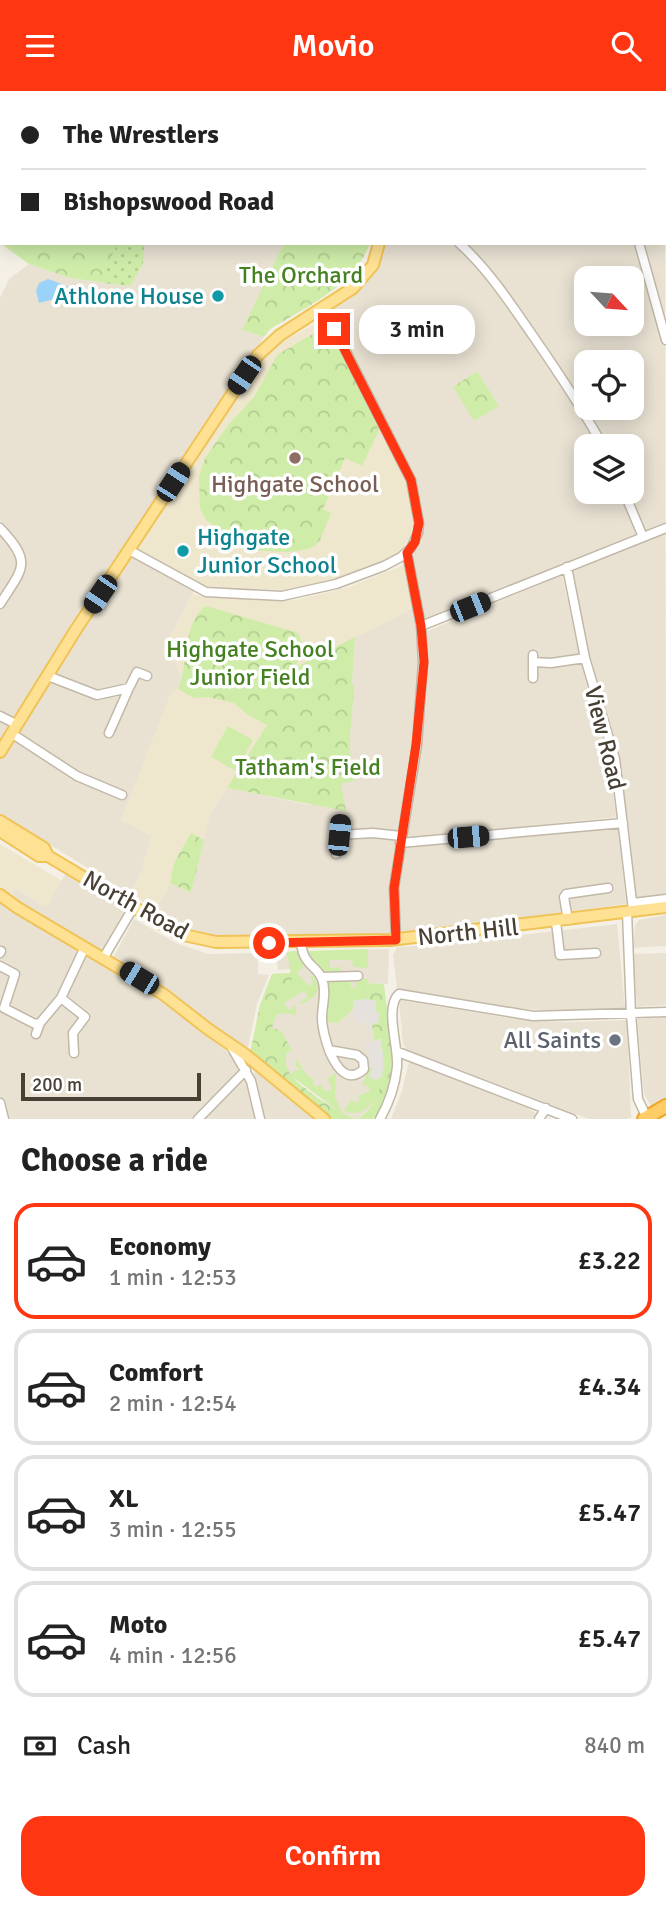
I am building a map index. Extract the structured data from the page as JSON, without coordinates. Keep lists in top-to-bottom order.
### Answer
{
  "streets": {
    "main road": ["North Road", "North Hill"],
    "street": ["View Road"]
  },
  "crossings": [
    ["View Road", "North Hill"],
    ["North Road", "North Hill"]
  ],
  "parks": ["The Orchard", "Highgate School Junior Field", "Tatham's Field"],
  "places": [
    "Athlone House",
    "Highgate School",
    "Highgate Junior School",
    "All Saints"
  ],
  "scale_bar": "200 m",
  "north": "bottom right",
  "page": {
    "header": "Movio",
    "banner": ["The Wrestlers", "Bishopswood Road"],
    "bubble": "3 min",
    "scale": "200 m",
    "heading": "Choose a ride",
    "list": [
      {
        "name": "Economy",
        "note": "1 min · 12:53",
        "value": "£3.22"
      },
      {
        "name": "Comfort",
        "note": "2 min · 12:54",
        "value": "£4.34"
      },
      {
        "name": "XL",
        "note": "3 min · 12:55",
        "value": "£5.47"
      },
      {
        "name": "Moto",
        "note": "4 min · 12:56",
        "value": "£5.47"
      }
    ],
    "pay": ["Cash", "840 m"],
    "buttons": "Confirm"
  }
}
